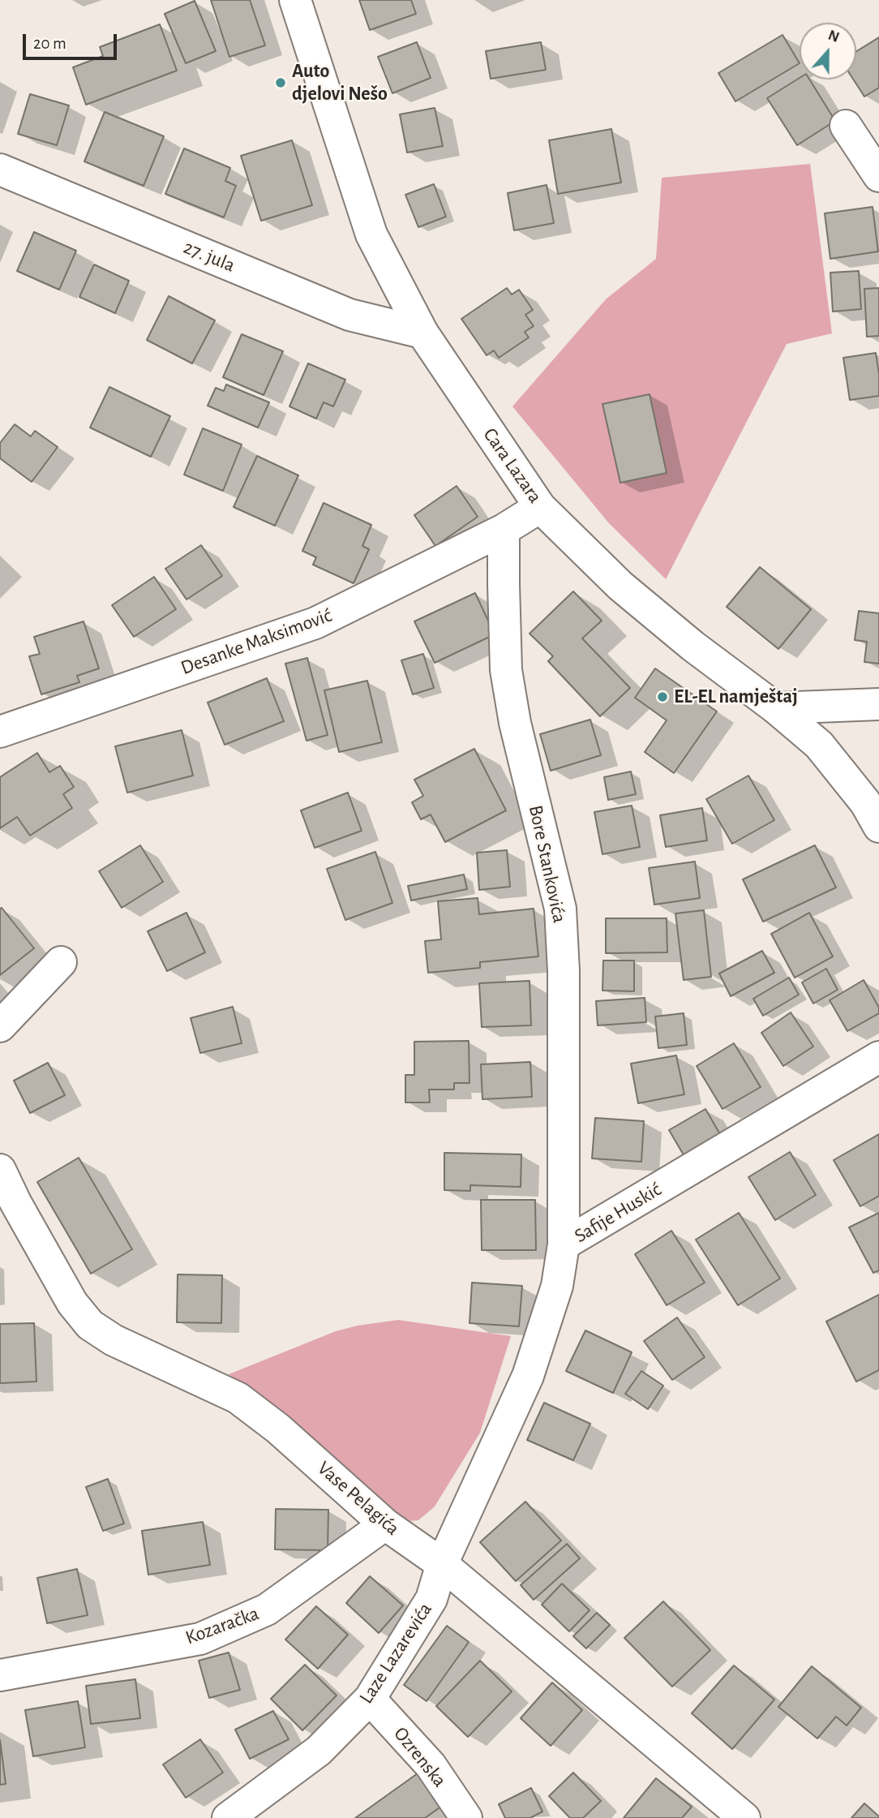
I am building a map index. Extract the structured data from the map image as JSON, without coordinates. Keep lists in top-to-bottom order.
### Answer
{
  "streets": {
    "street": [
      "27. jula",
      "Cara Lazara",
      "Desanke Maksimović",
      "Bore Stankovića",
      "Safije Huskić",
      "Vase Pelagića",
      "Kozaračka",
      "Laze Lazarevića",
      "Ozrenska"
    ]
  },
  "crossings": [
    ["27. jula", "Cara Lazara"],
    ["Desanke Maksimović", "Bore Stankovića"],
    ["Bore Stankovića", "Safije Huskić"],
    ["Safije Huskić", "Vase Pelagića"],
    ["Safije Huskić", "Laze Lazarevića"],
    ["Vase Pelagića", "Kozaračka"],
    ["Vase Pelagića", "Laze Lazarevića"],
    ["Laze Lazarevića", "Ozrenska"]
  ],
  "places": ["Auto djelovi Nešo", "EL-EL namještaj"],
  "scale_bar": "20 m",
  "north": "top"
}
